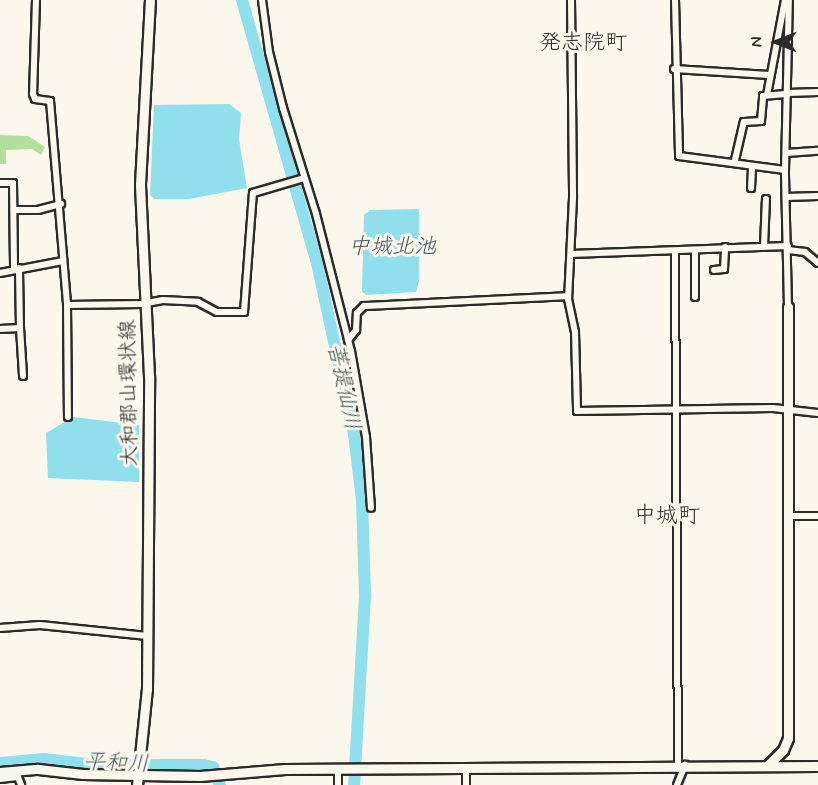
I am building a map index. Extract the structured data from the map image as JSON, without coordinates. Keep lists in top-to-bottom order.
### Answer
{
  "streets": {
    "street": ["大和郡山環状線"]
  },
  "districts": ["発志院町", "中城町"],
  "water": ["中城北池", "菩提仙川", "平和川"],
  "north": "left"
}
